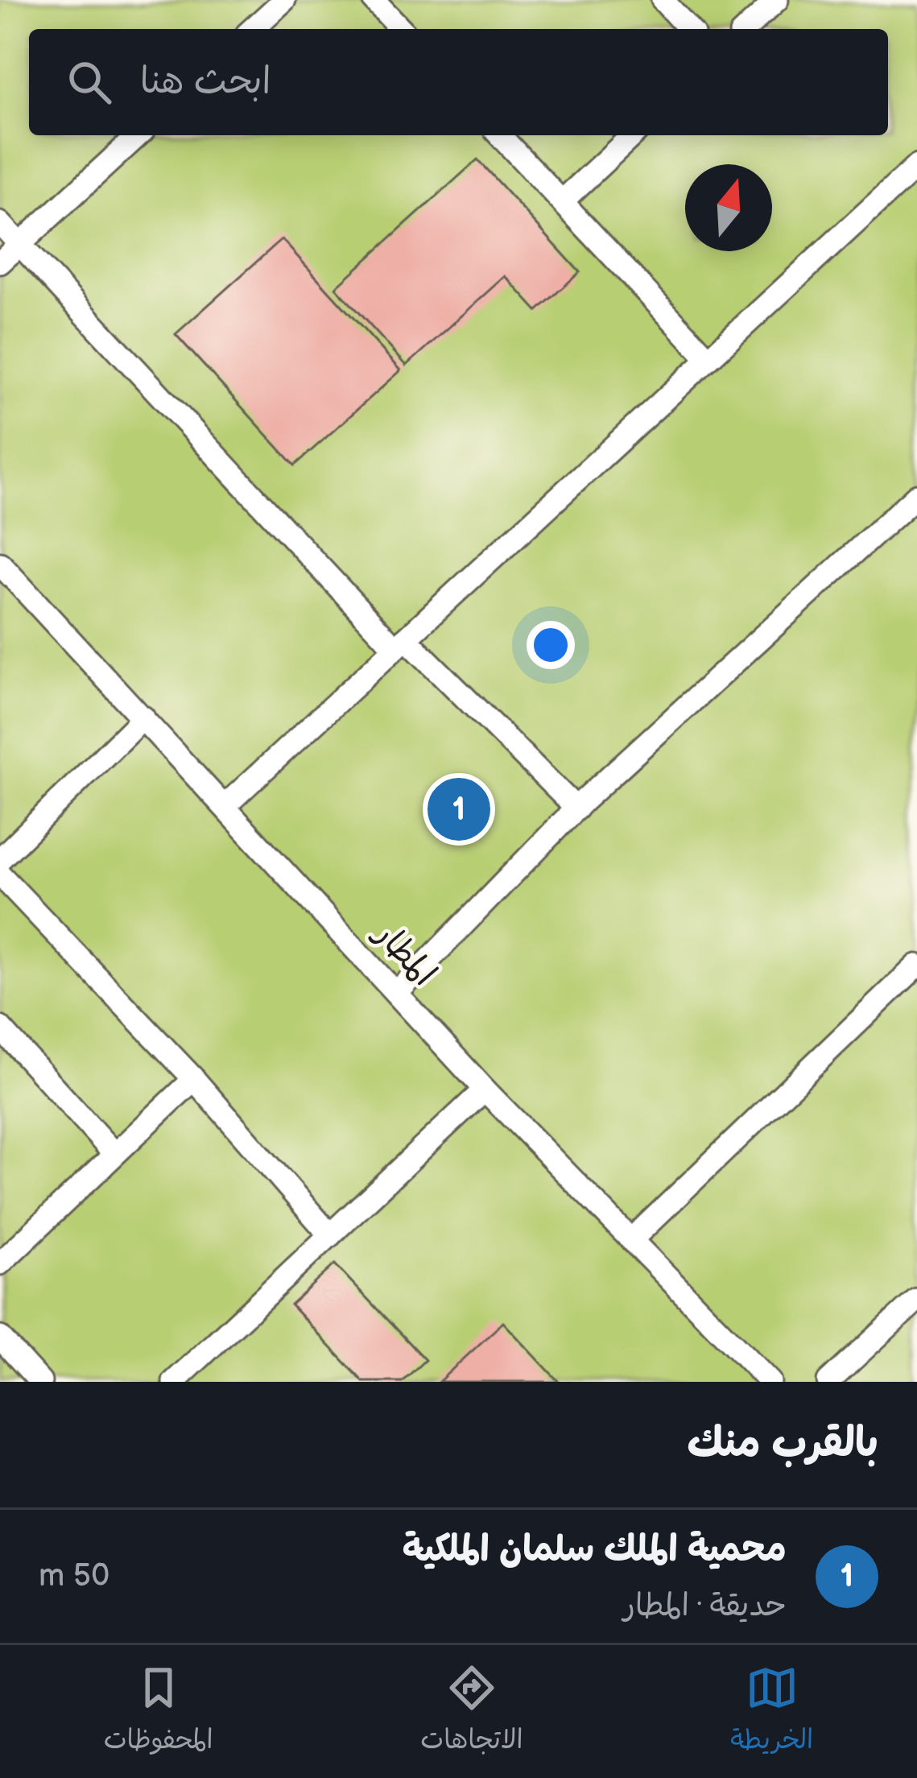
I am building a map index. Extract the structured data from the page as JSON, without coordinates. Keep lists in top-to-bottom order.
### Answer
{
  "streets": {
    "street": ["المطار"]
  },
  "north": "top",
  "page": {
    "search": "ابحث هنا",
    "pins": "1",
    "heading": "بالقرب منك",
    "list": [
      {
        "mark": "1",
        "name": "محمية الملك سلمان الملكية",
        "note": "حديقة · المطار",
        "value": "50 m"
      }
    ],
    "nav": ["الخريطة", "الاتجاهات", "المحفوظات"]
  }
}
